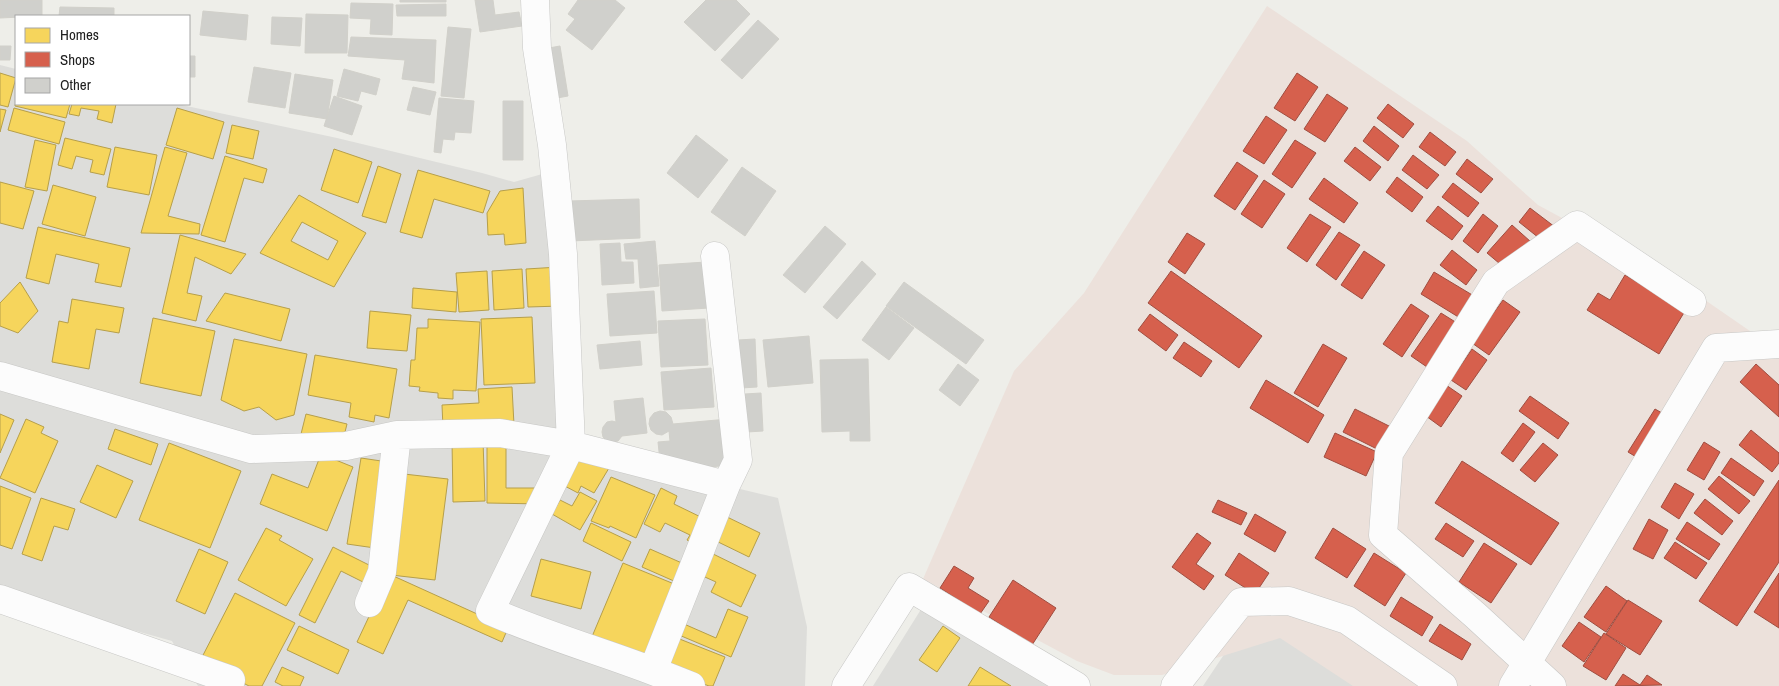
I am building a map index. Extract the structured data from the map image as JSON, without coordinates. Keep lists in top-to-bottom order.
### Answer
{
  "legend": ["Homes", "Shops", "Other"]
}
